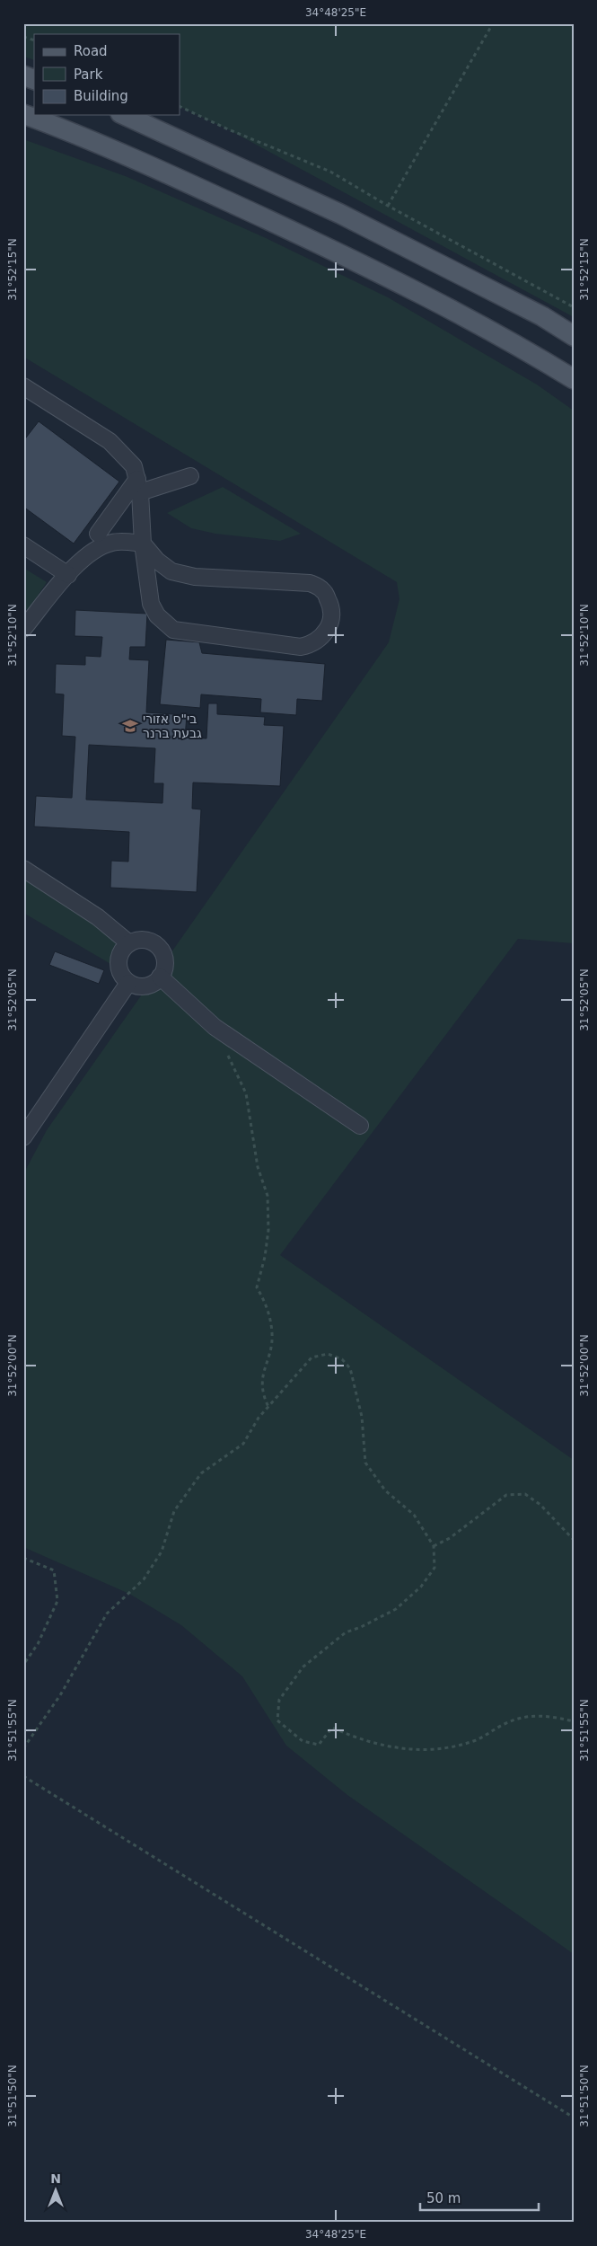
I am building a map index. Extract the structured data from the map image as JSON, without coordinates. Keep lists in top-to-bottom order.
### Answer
{
  "places": {
    "school or university": ["בי\"ס אזורי גבעת ברנר"]
  },
  "legend": ["Road", "Park", "Building"],
  "scale_bar": "50 m",
  "north": "top",
  "coordinates": [
    "34°48'25\"E",
    "31°52'15\"N",
    "31°52'10\"N",
    "31°52'05\"N",
    "31°52'00\"N",
    "31°51'55\"N",
    "31°51'50\"N"
  ]
}
